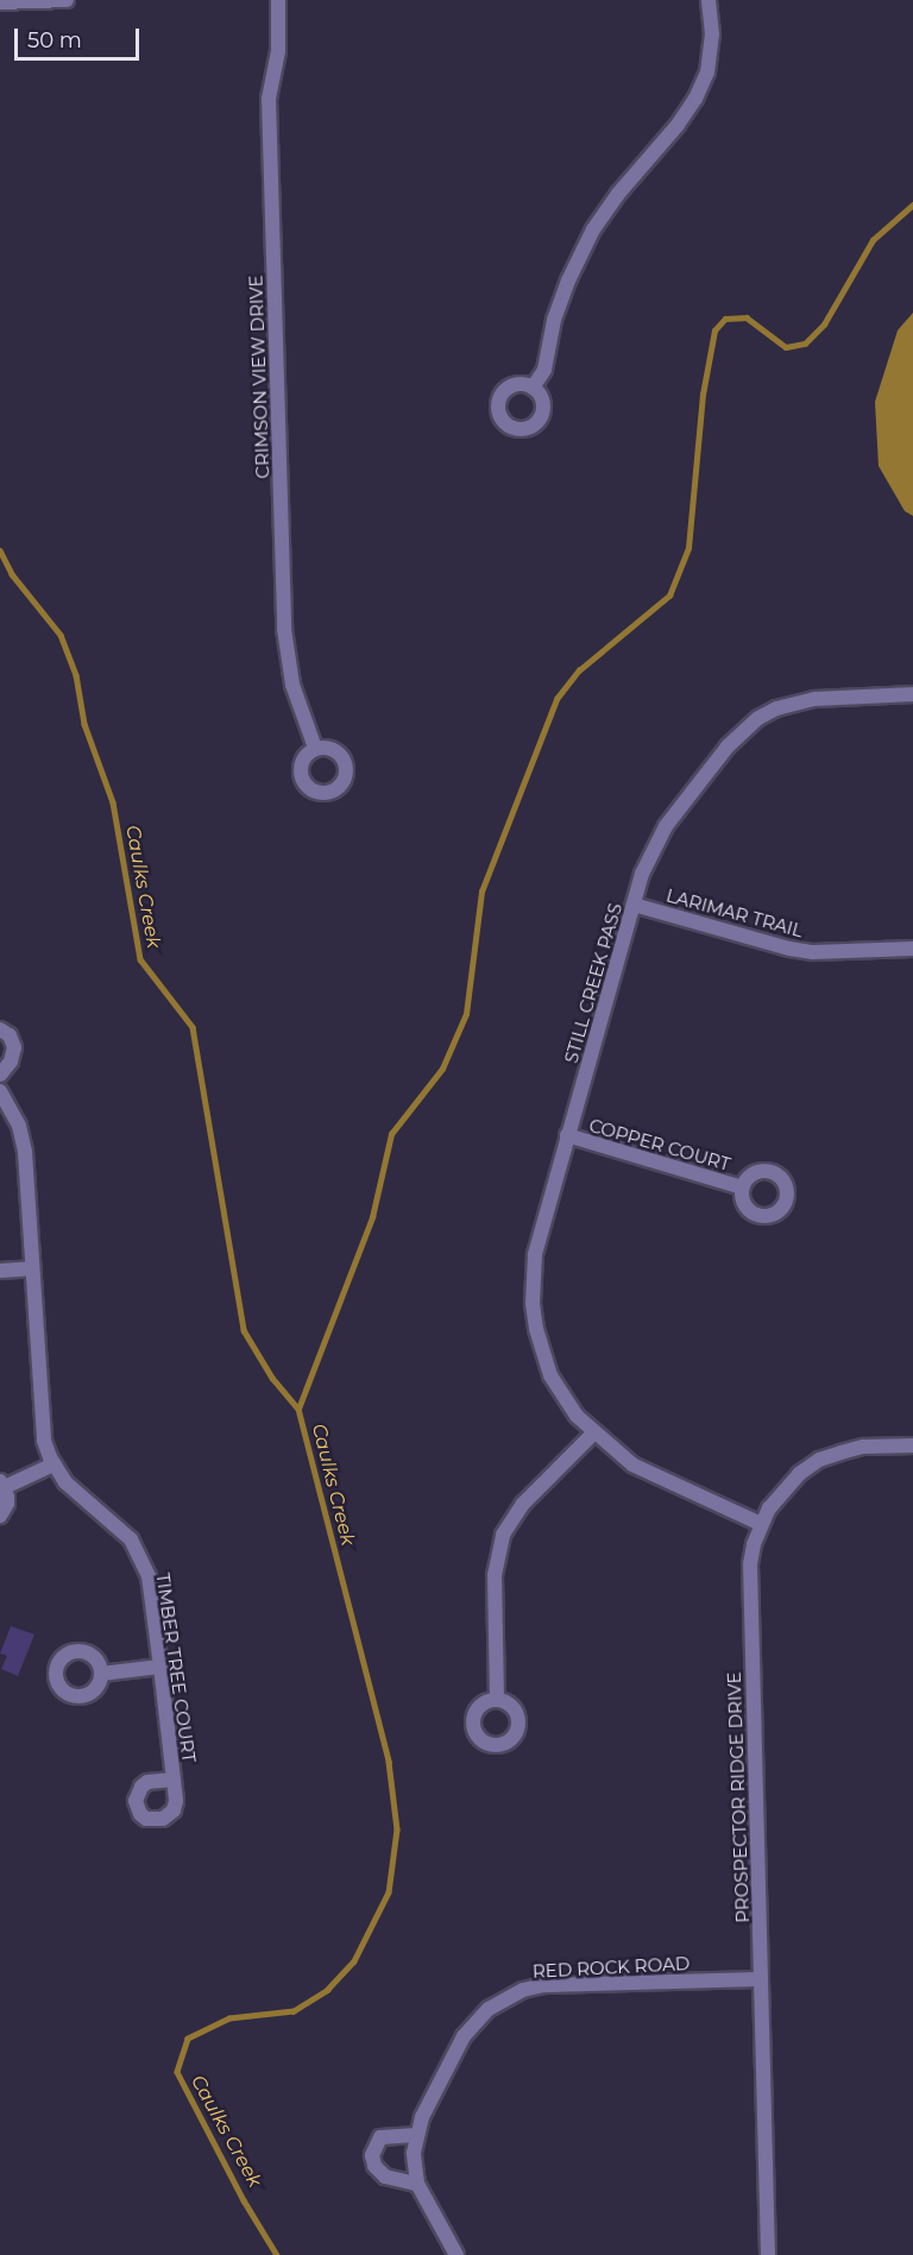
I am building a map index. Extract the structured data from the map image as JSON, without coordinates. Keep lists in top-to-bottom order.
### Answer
{
  "streets": {
    "street": [
      "CRIMSON VIEW DRIVE",
      "LARIMAR TRAIL",
      "STILL CREEK PASS",
      "COPPER COURT",
      "TIMBER TREE COURT",
      "PROSPECTOR RIDGE DRIVE",
      "RED ROCK ROAD"
    ]
  },
  "crossings": [
    ["LARIMAR TRAIL", "STILL CREEK PASS"],
    ["STILL CREEK PASS", "COPPER COURT"],
    ["STILL CREEK PASS", "PROSPECTOR RIDGE DRIVE"],
    ["PROSPECTOR RIDGE DRIVE", "RED ROCK ROAD"]
  ],
  "water": ["Caulks Creek"],
  "scale_bar": "50 m"
}
